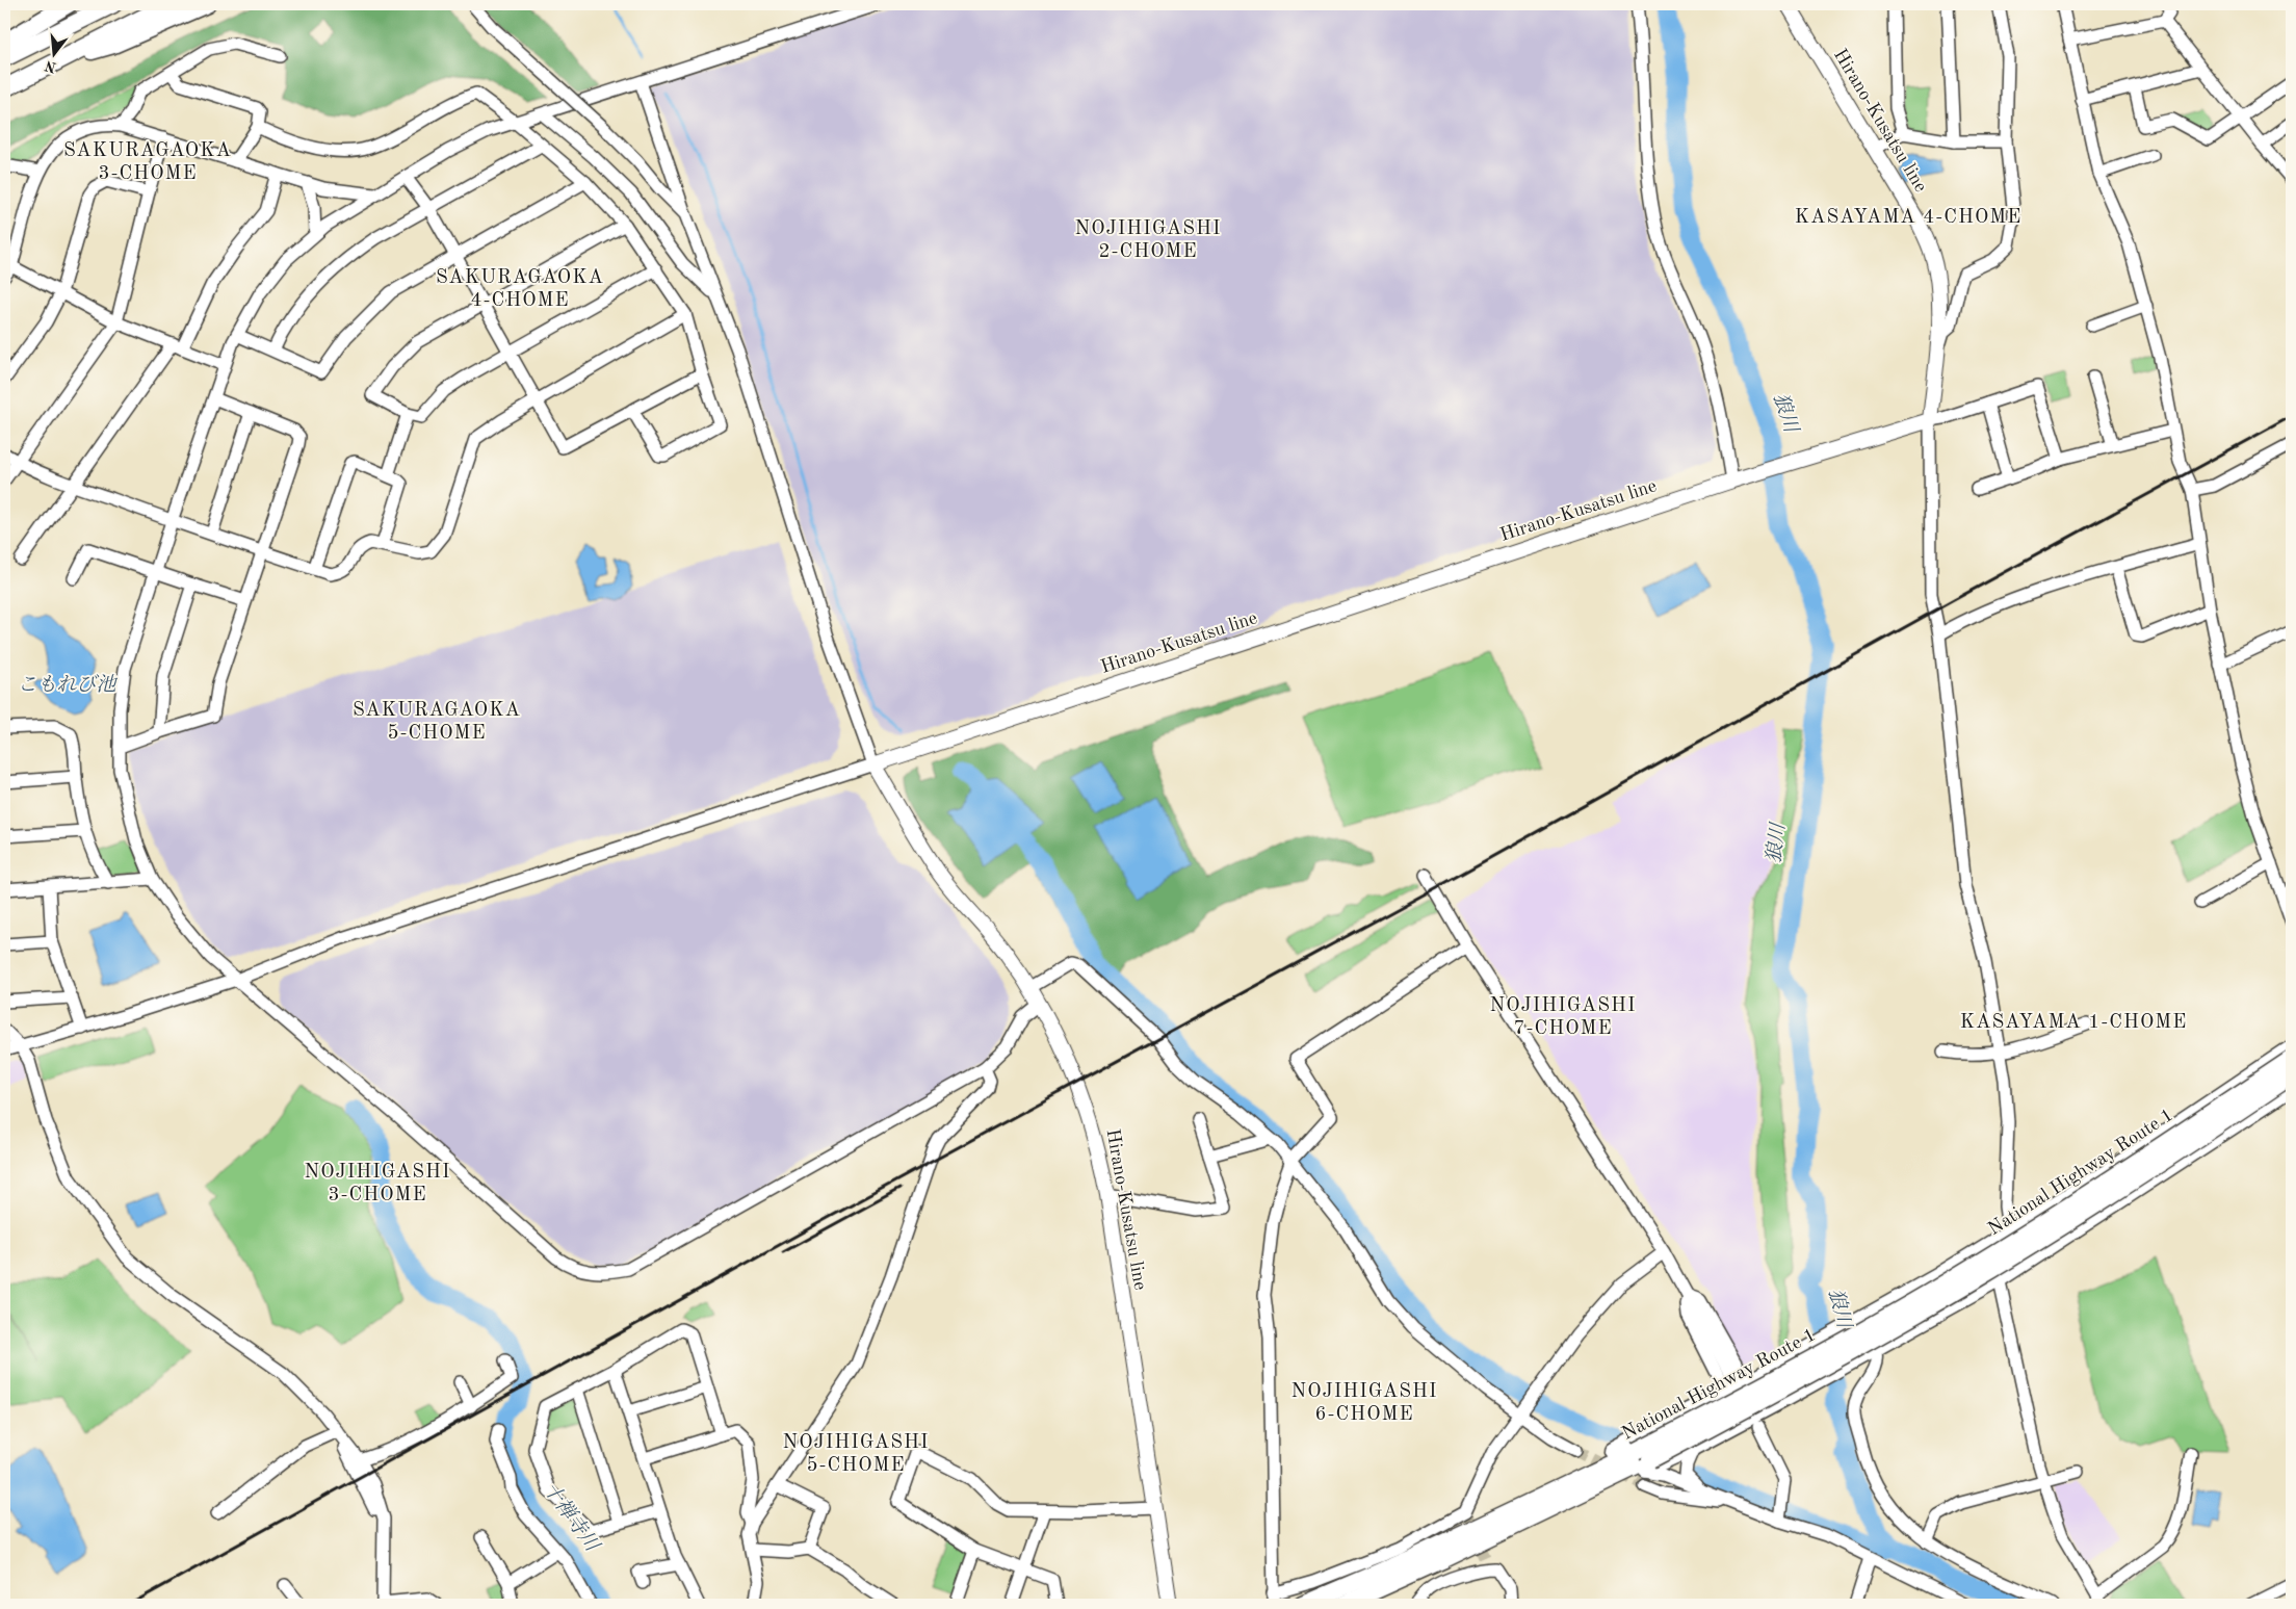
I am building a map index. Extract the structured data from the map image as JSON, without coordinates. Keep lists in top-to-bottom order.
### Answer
{
  "streets": {
    "highway": ["National Highway Route 1"],
    "main road": ["Hirano-Kusatsu line"]
  },
  "districts": [
    "SAKURAGAOKA 3-CHOME",
    "KASAYAMA 4-CHOME",
    "NOJIHIGASHI 2-CHOME",
    "SAKURAGAOKA 4-CHOME",
    "SAKURAGAOKA 5-CHOME",
    "NOJIHIGASHI 7-CHOME",
    "KASAYAMA 1-CHOME",
    "NOJIHIGASHI 3-CHOME",
    "NOJIHIGASHI 6-CHOME",
    "NOJIHIGASHI 5-CHOME"
  ],
  "water": ["狼川", "こもれび池", "十禅寺川"],
  "north": "bottom"
}
